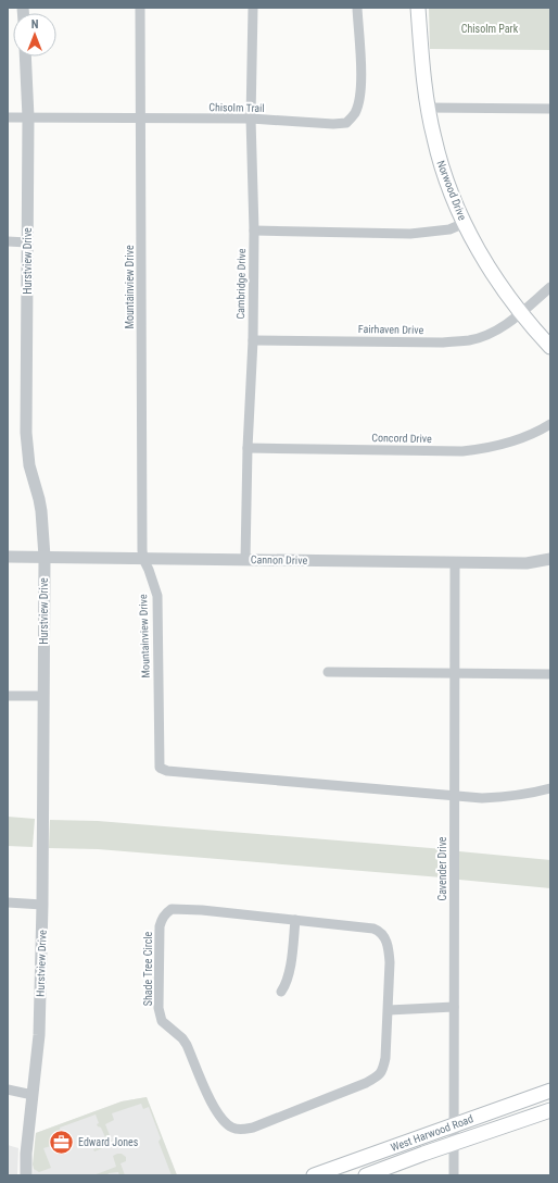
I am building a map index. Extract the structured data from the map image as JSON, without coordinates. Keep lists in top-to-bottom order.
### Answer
{
  "streets": {
    "main road": ["Norwood Drive", "West Harwood Road"],
    "street": [
      "Chisolm Trail",
      "Hurstview Drive",
      "Cambridge Drive",
      "Mountainview Drive",
      "Fairhaven Drive",
      "Concord Drive",
      "Cannon Drive",
      "Cavender Drive",
      "Shade Tree Circle"
    ]
  },
  "crossings": [
    ["Chisolm Trail", "Hurstview Drive"],
    ["Chisolm Trail", "Cambridge Drive"],
    ["Chisolm Trail", "Mountainview Drive"],
    ["Norwood Drive", "Fairhaven Drive"],
    ["Hurstview Drive", "Cannon Drive"],
    ["Cambridge Drive", "Fairhaven Drive"],
    ["Cambridge Drive", "Concord Drive"],
    ["Cambridge Drive", "Cannon Drive"],
    ["Mountainview Drive", "Cannon Drive"],
    ["Mountainview Drive", "Cavender Drive"],
    ["Cannon Drive", "Cavender Drive"],
    ["Cavender Drive", "West Harwood Road"]
  ],
  "parks": ["Chisolm Park"],
  "places": {
    "office": ["Edward Jones"]
  },
  "north": "top"
}
